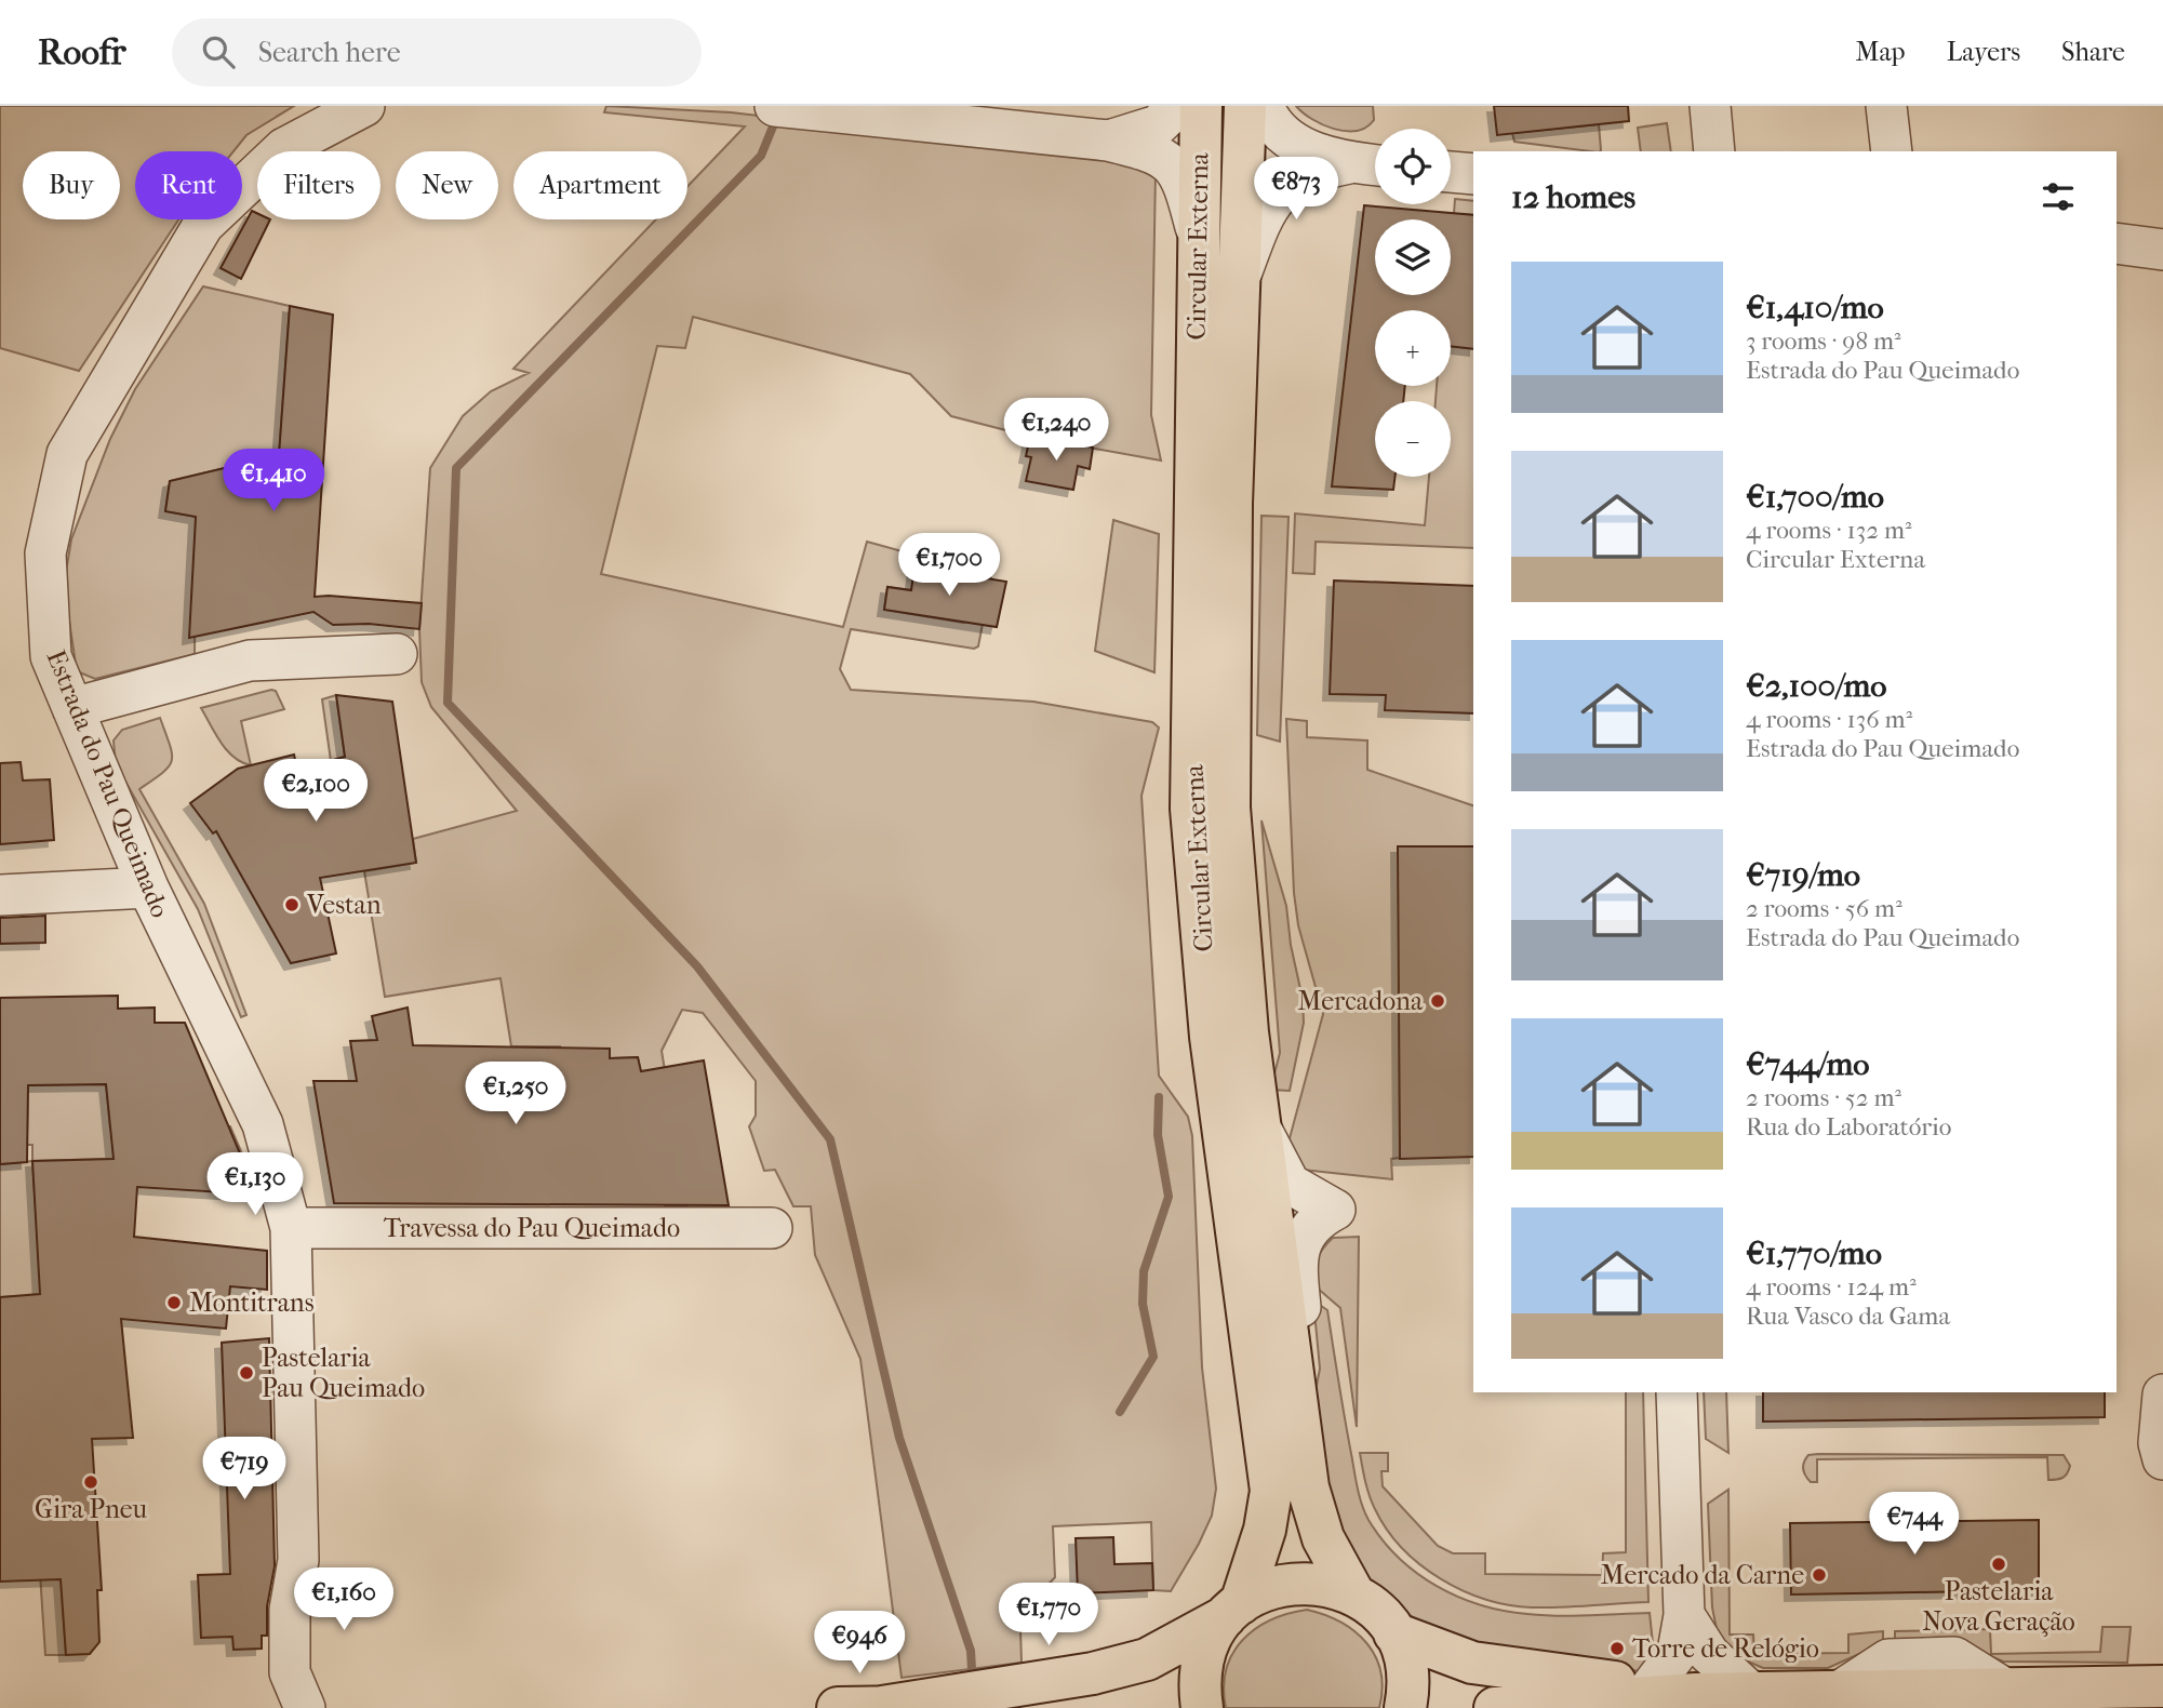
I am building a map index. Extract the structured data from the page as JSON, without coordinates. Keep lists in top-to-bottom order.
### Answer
{
  "streets": {
    "main road": ["Circular Externa"],
    "street": ["Estrada do Pau Queimado", "Travessa do Pau Queimado"]
  },
  "crossings": [
    ["Estrada do Pau Queimado", "Travessa do Pau Queimado"]
  ],
  "places": [
    "Vestan",
    "Mercadona",
    "Montitrans",
    "Pastelaria Pau Queimado",
    "Gira Pneu",
    "Pastelaria Nova Geração",
    "Mercado da Carne",
    "Torre de Relógio"
  ],
  "page": {
    "header": "Roofr",
    "search": "Search here",
    "nav": ["Map", "Layers", "Share"],
    "map_buttons": ["+", "−"],
    "chip": [
      "Buy",
      "Rent",
      "Filters",
      "New",
      "Apartment"
    ],
    "heading": "12 homes",
    "price": [
      "€873",
      "€1,240",
      "€1,410",
      "€1,700",
      "€2,100",
      "€1,250",
      "€1,130",
      "€719",
      "€744",
      "€1,160",
      "€1,770",
      "€946"
    ],
    "list": [
      {
        "name": "€1,410/mo",
        "note": "3 rooms · 98 m² · Estrada do Pau Queimado"
      },
      {
        "name": "€1,700/mo",
        "note": "4 rooms · 132 m² · Circular Externa"
      },
      {
        "name": "€2,100/mo",
        "note": "4 rooms · 136 m² · Estrada do Pau Queimado"
      },
      {
        "name": "€719/mo",
        "note": "2 rooms · 56 m² · Estrada do Pau Queimado"
      },
      {
        "name": "€744/mo",
        "note": "2 rooms · 52 m² · Rua do Laboratório"
      },
      {
        "name": "€1,770/mo",
        "note": "4 rooms · 124 m² · Rua Vasco da Gama"
      }
    ]
  }
}
